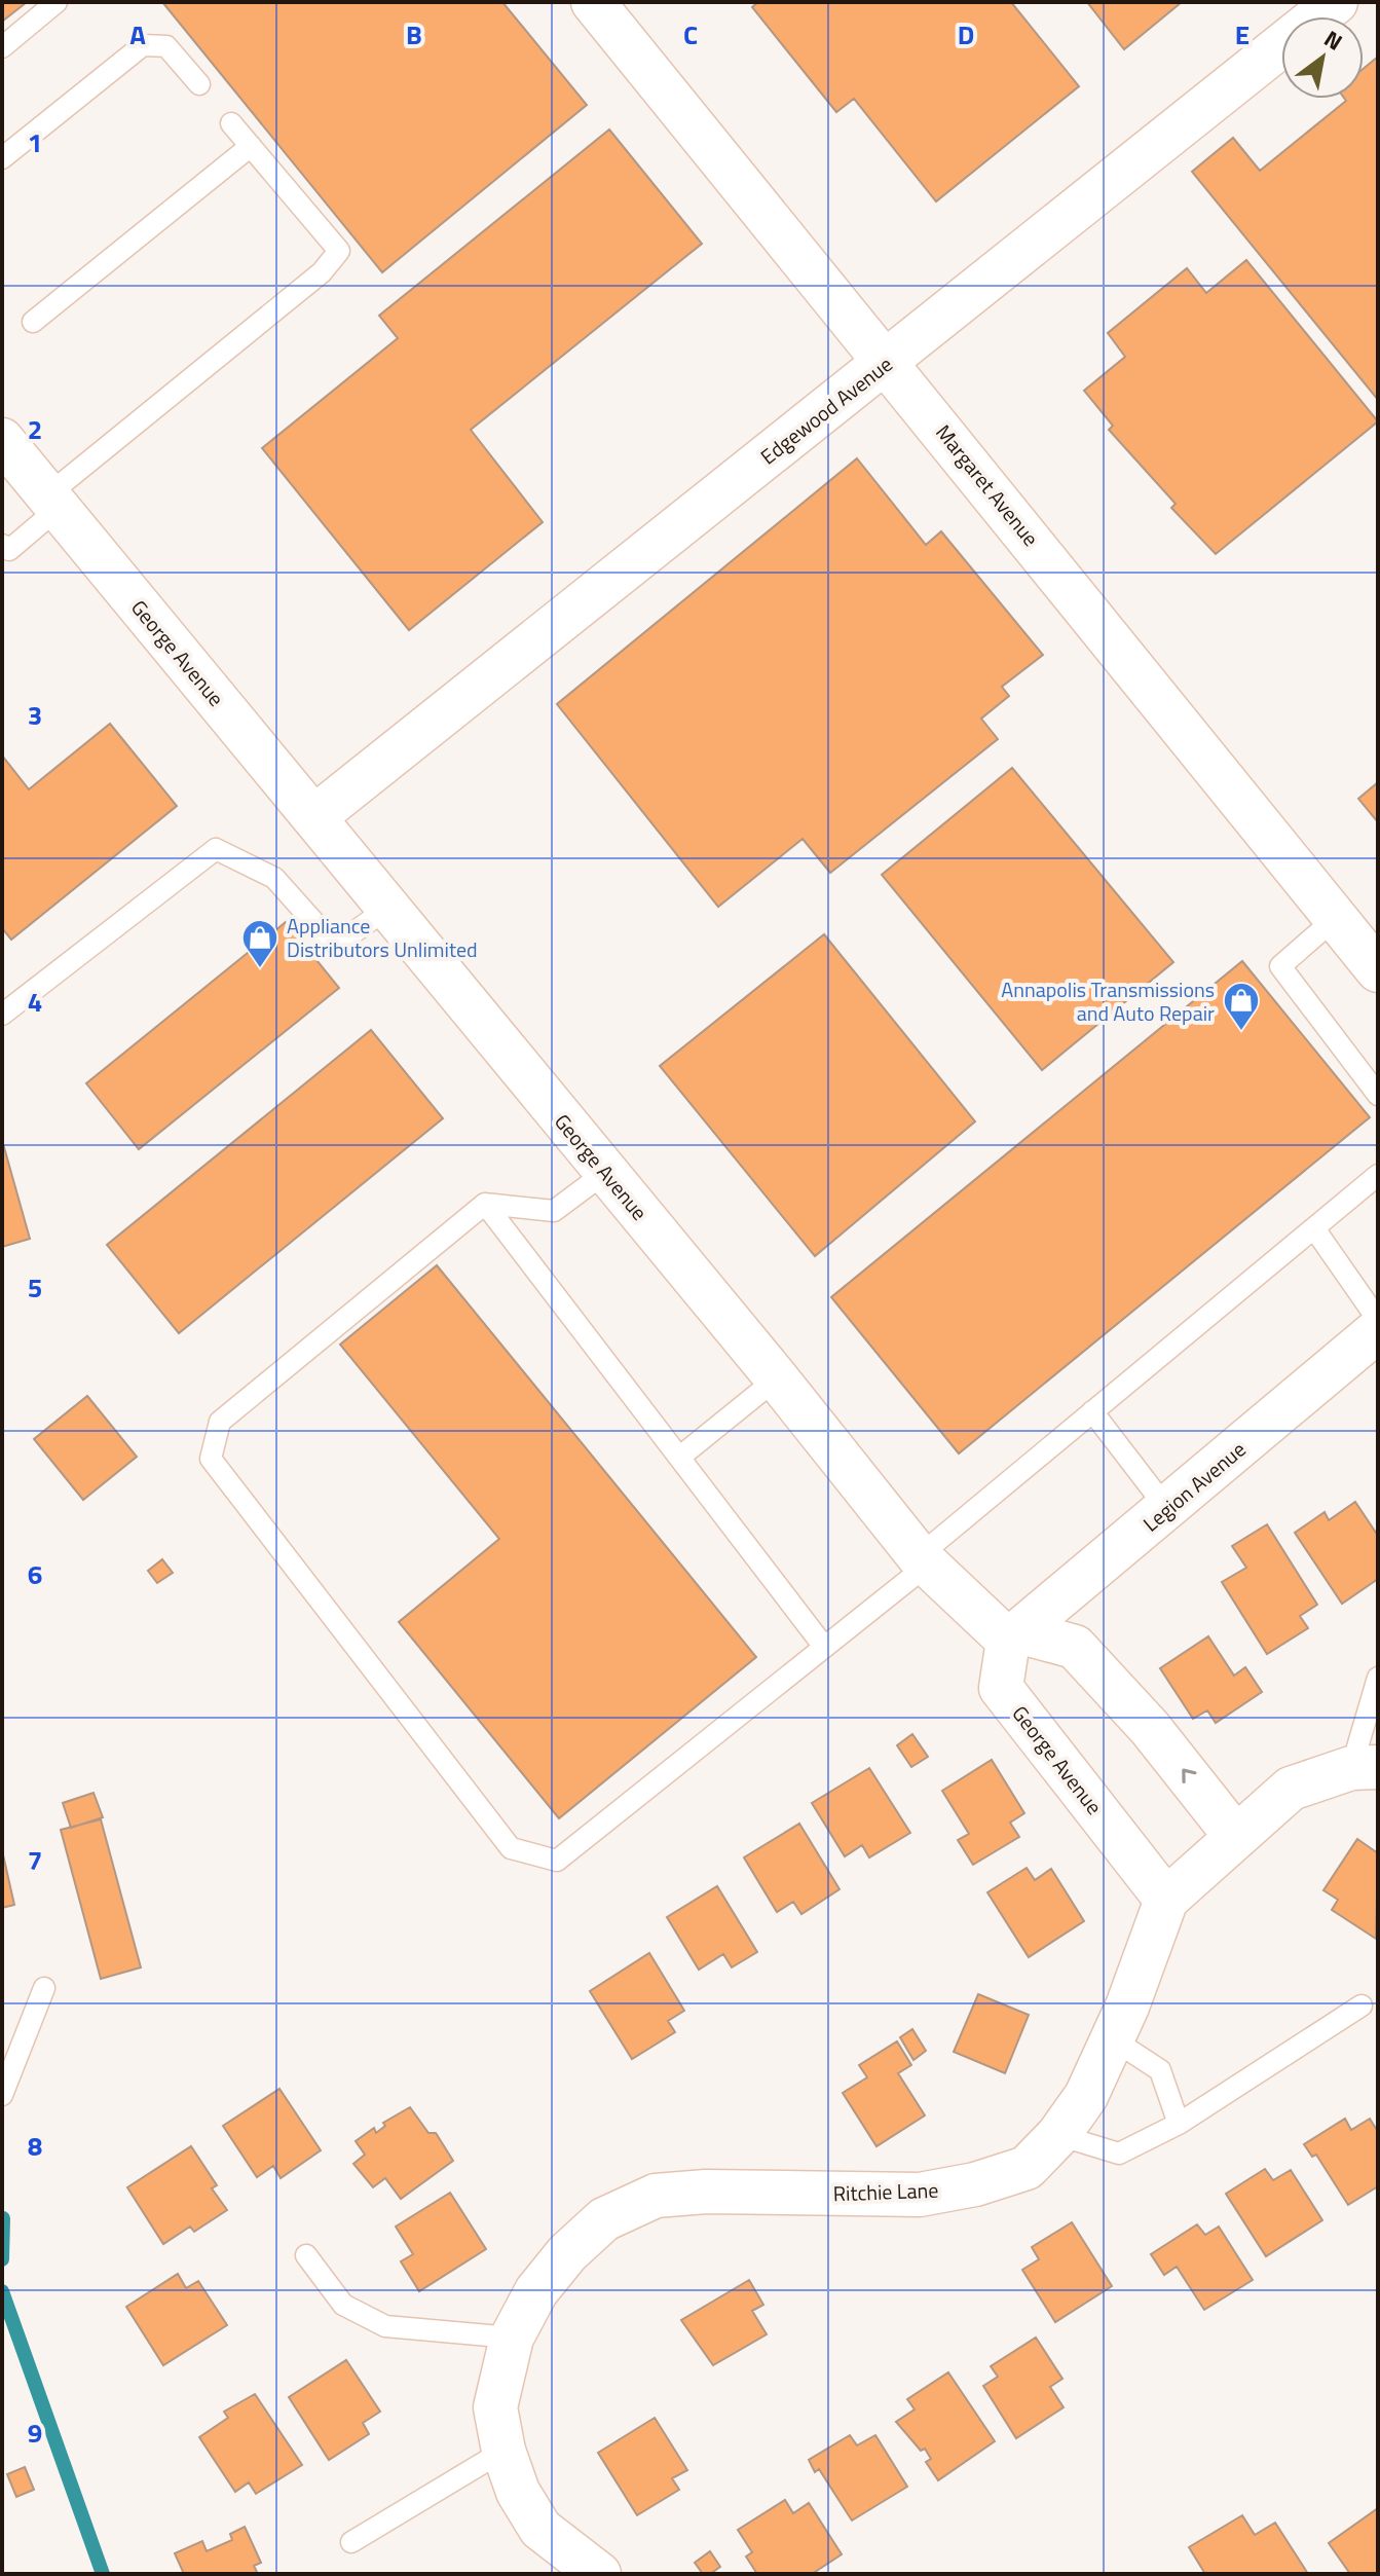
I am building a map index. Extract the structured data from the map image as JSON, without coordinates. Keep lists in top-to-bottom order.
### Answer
{
  "streets": {
    "street": [
      "Edgewood Avenue",
      "Margaret Avenue",
      "George Avenue",
      "Legion Avenue",
      "Ritchie Lane"
    ]
  },
  "crossings": [
    ["Edgewood Avenue", "Margaret Avenue"],
    ["Edgewood Avenue", "George Avenue"],
    ["George Avenue", "Legion Avenue"],
    ["George Avenue", "Ritchie Lane"]
  ],
  "places": {
    "shop": ["Appliance Distributors Unlimited", "Annapolis Transmissions and Auto Repair"]
  },
  "north": "top right",
  "grid": {
    "columns": [
      "A",
      "B",
      "C",
      "D",
      "E"
    ],
    "rows": [
      "1",
      "2",
      "3",
      "4",
      "5",
      "6",
      "7",
      "8",
      "9"
    ]
  }
}
